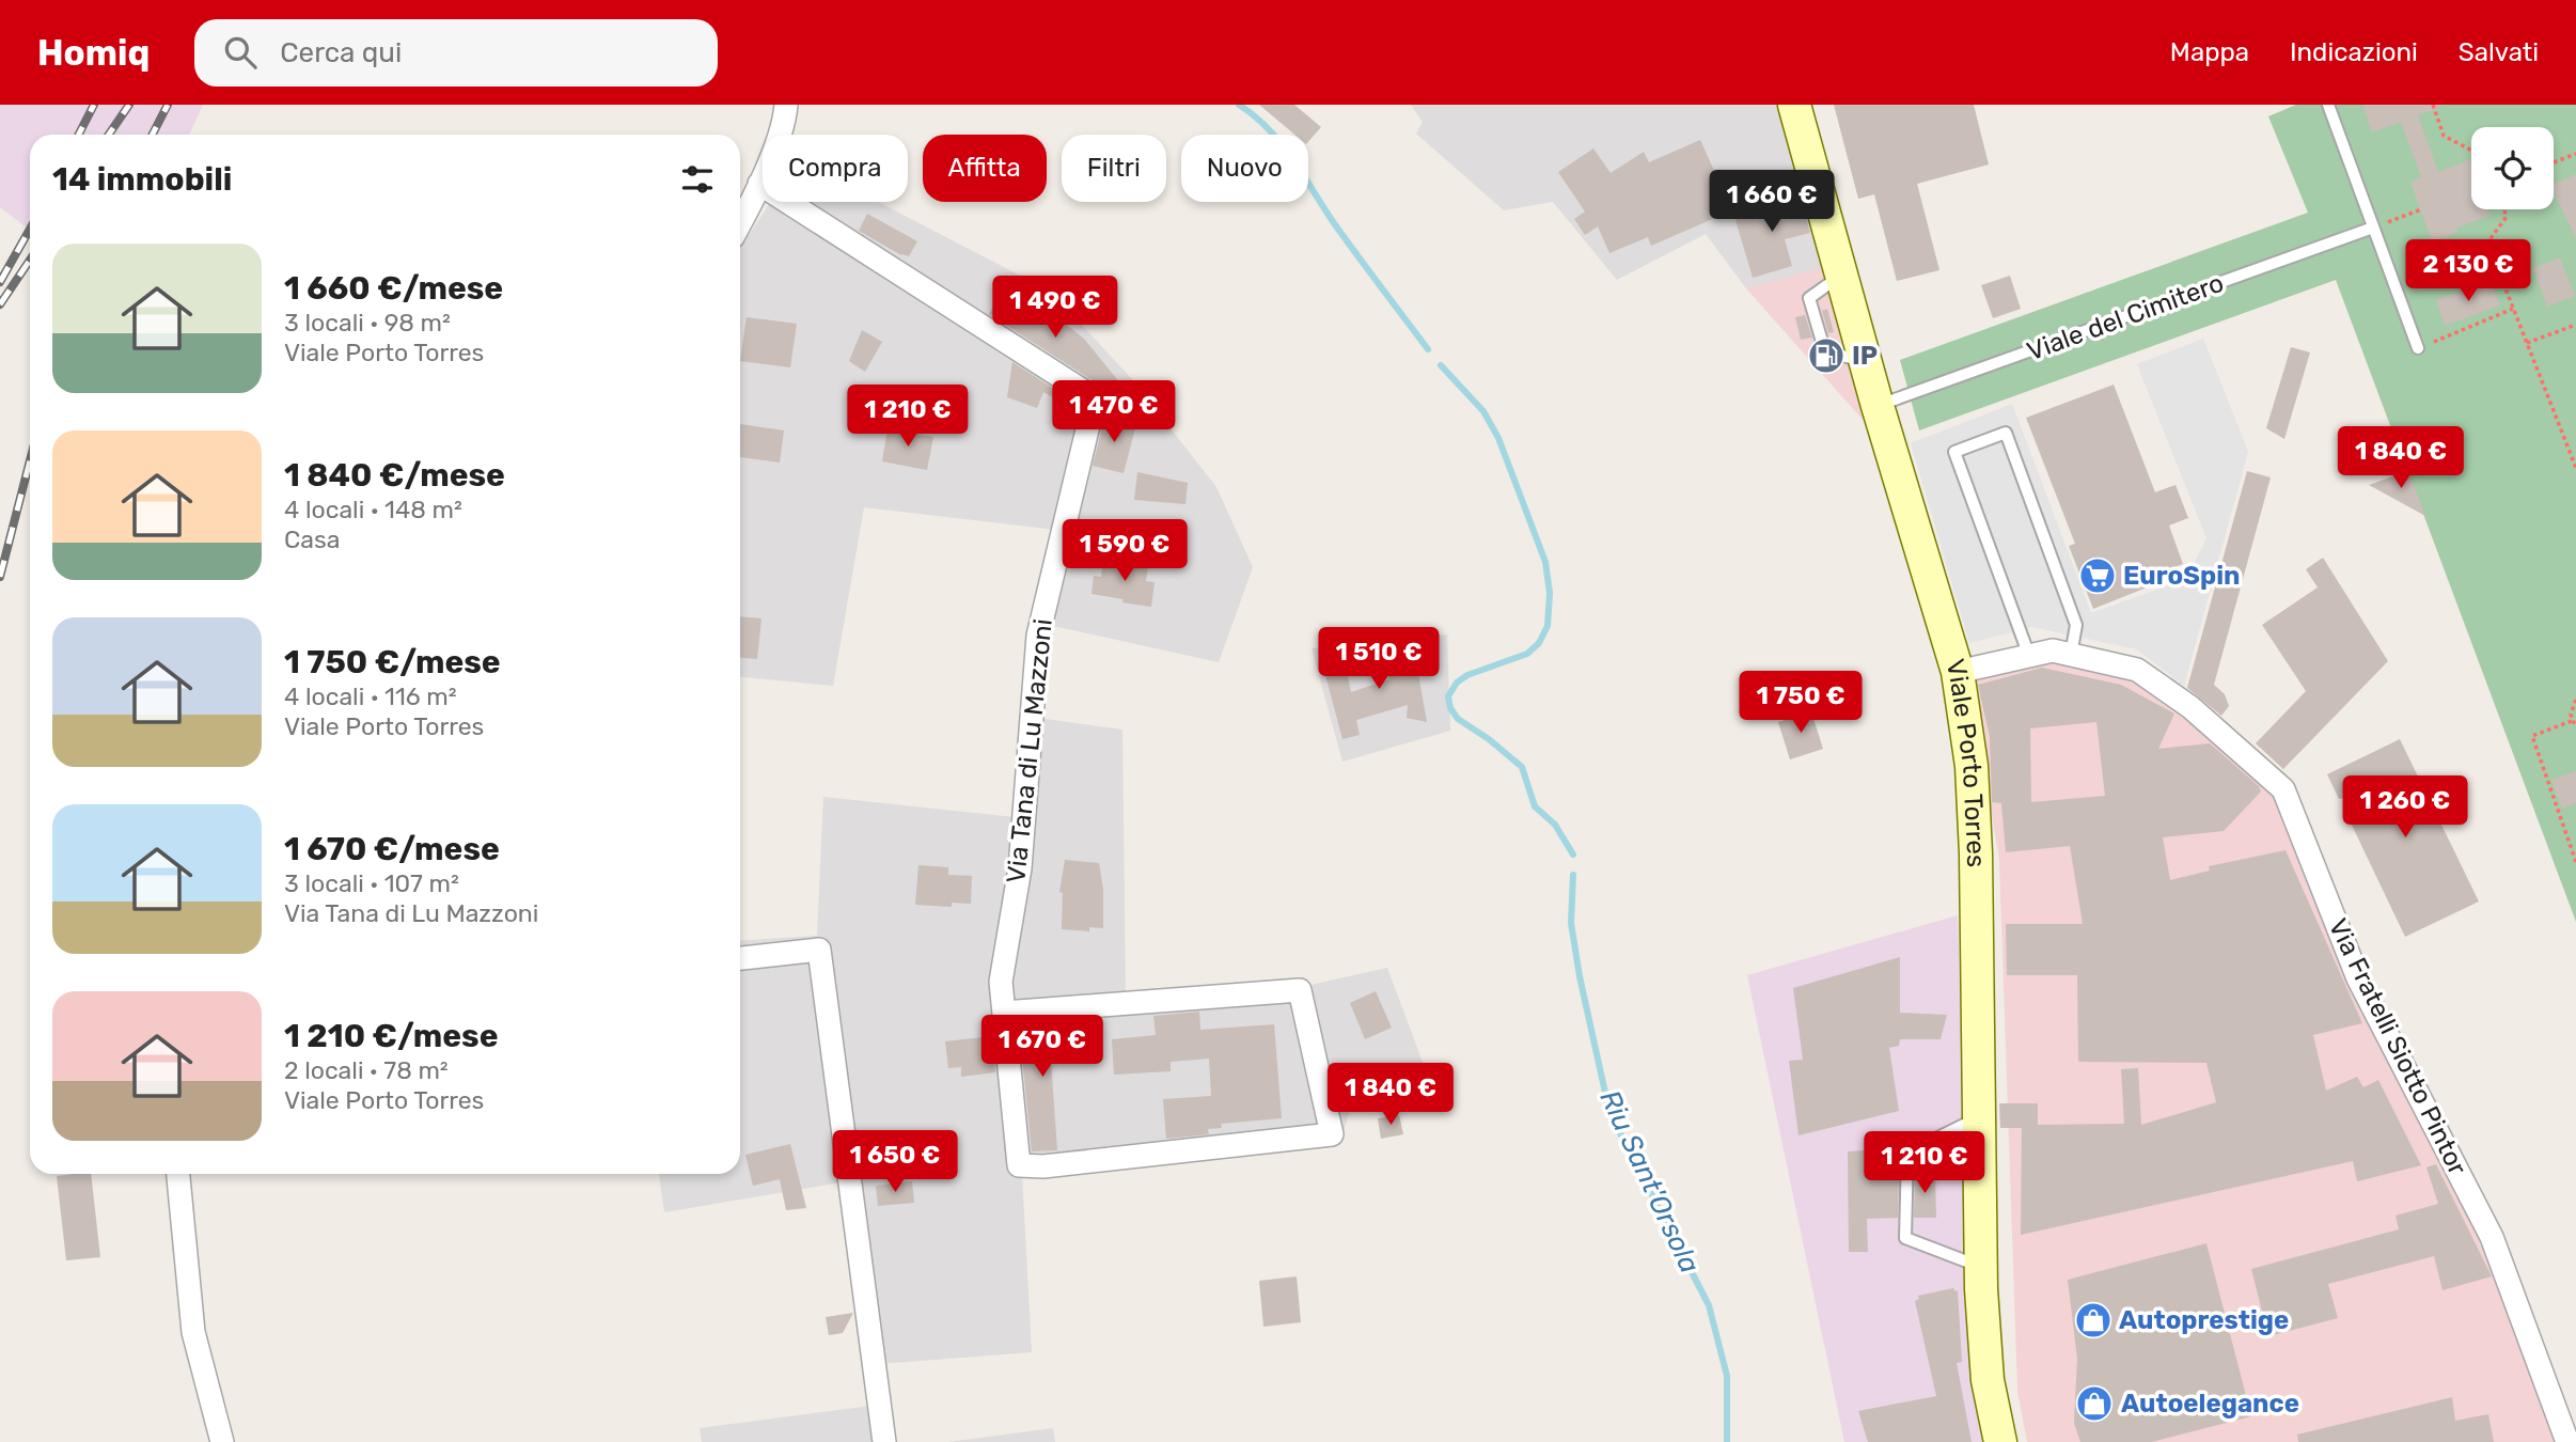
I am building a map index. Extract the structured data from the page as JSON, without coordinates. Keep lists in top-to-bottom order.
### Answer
{
  "streets": {
    "main road": ["Viale Porto Torres"],
    "street": ["Via Tana di Lu Mazzoni", "Via Fratelli Siotto Pintor"],
    "lane": ["Viale del Cimitero"]
  },
  "crossings": [
    ["Viale del Cimitero", "Viale Porto Torres"],
    ["Viale Porto Torres", "Via Fratelli Siotto Pintor"]
  ],
  "water": ["Riu Sant'Orsola"],
  "places": {
    "fuel station": ["IP"],
    "supermarket": ["EuroSpin"],
    "shop": ["Autoprestige", "Autoelegance"]
  },
  "page": {
    "header": "Homiq",
    "search": "Cerca qui",
    "nav": ["Mappa", "Indicazioni", "Salvati"],
    "chip": [
      "Compra",
      "Affitta",
      "Filtri",
      "Nuovo"
    ],
    "heading": "14 immobili",
    "price": [
      "1 660 €",
      "2 130 €",
      "1 490 €",
      "1 470 €",
      "1 210 €",
      "1 840 €",
      "1 590 €",
      "1 510 €",
      "1 750 €",
      "1 260 €",
      "1 670 €",
      "1 840 €",
      "1 650 €",
      "1 210 €"
    ],
    "list": [
      {
        "name": "1 660 €/mese",
        "note": "3 locali · 98 m² · Viale Porto Torres"
      },
      {
        "name": "1 840 €/mese",
        "note": "4 locali · 148 m² · Casa"
      },
      {
        "name": "1 750 €/mese",
        "note": "4 locali · 116 m² · Viale Porto Torres"
      },
      {
        "name": "1 670 €/mese",
        "note": "3 locali · 107 m² · Via Tana di Lu Mazzoni"
      },
      {
        "name": "1 210 €/mese",
        "note": "2 locali · 78 m² · Viale Porto Torres"
      }
    ]
  }
}
